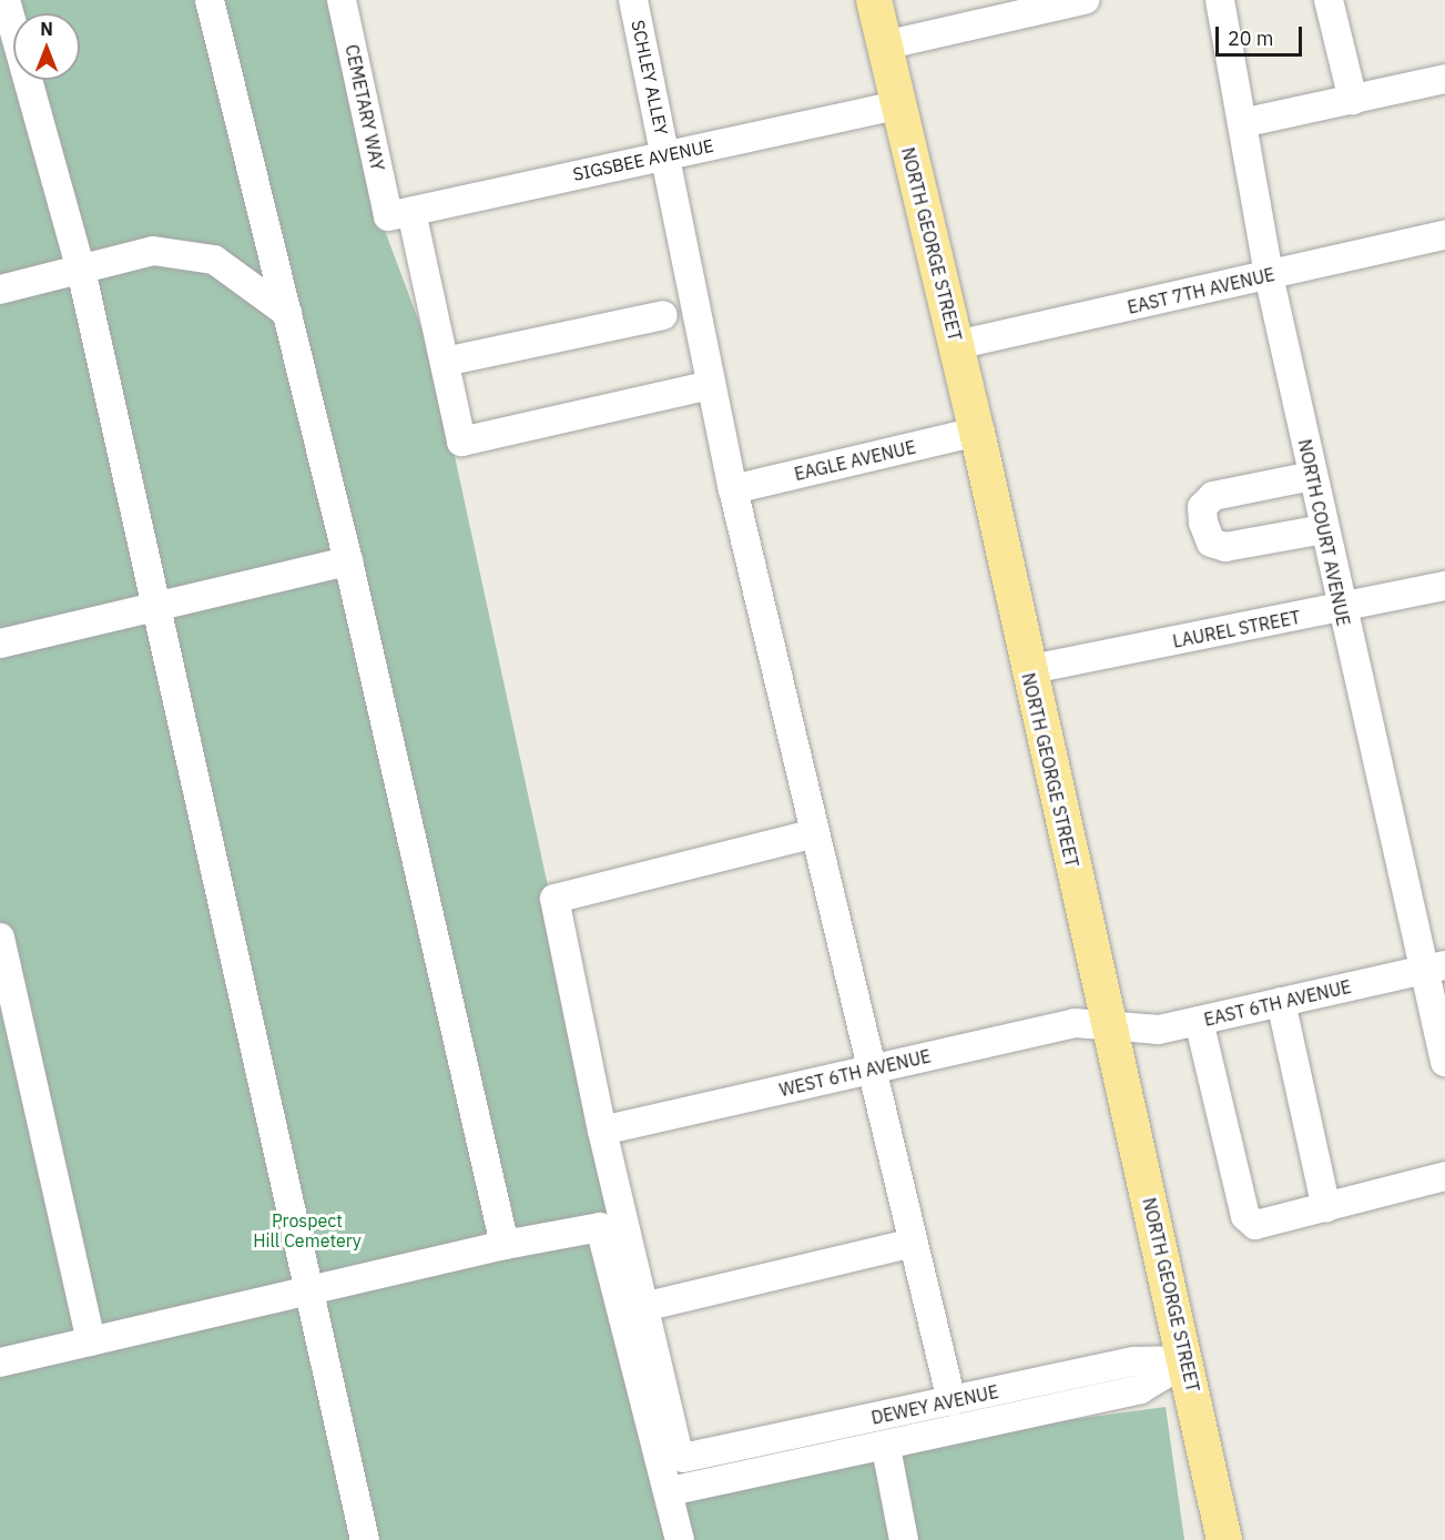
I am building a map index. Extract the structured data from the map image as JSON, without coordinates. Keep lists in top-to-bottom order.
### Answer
{
  "streets": {
    "main road": ["NORTH GEORGE STREET"],
    "street": [
      "SCHLEY ALLEY",
      "CEMETARY WAY",
      "SIGSBEE AVENUE",
      "EAST 7TH AVENUE",
      "EAGLE AVENUE",
      "NORTH COURT AVENUE",
      "LAUREL STREET",
      "EAST 6TH AVENUE",
      "WEST 6TH AVENUE",
      "DEWEY AVENUE"
    ]
  },
  "crossings": [
    ["SCHLEY ALLEY", "CEMETARY WAY"],
    ["SCHLEY ALLEY", "SIGSBEE AVENUE"],
    ["SCHLEY ALLEY", "EAGLE AVENUE"],
    ["SCHLEY ALLEY", "WEST 6TH AVENUE"],
    ["SCHLEY ALLEY", "DEWEY AVENUE"],
    ["CEMETARY WAY", "SIGSBEE AVENUE"],
    ["SIGSBEE AVENUE", "NORTH GEORGE STREET"],
    ["NORTH GEORGE STREET", "EAST 7TH AVENUE"],
    ["NORTH GEORGE STREET", "EAGLE AVENUE"],
    ["NORTH GEORGE STREET", "LAUREL STREET"],
    ["NORTH GEORGE STREET", "EAST 6TH AVENUE"],
    ["NORTH GEORGE STREET", "WEST 6TH AVENUE"],
    ["NORTH GEORGE STREET", "DEWEY AVENUE"],
    ["EAST 7TH AVENUE", "NORTH COURT AVENUE"],
    ["NORTH COURT AVENUE", "LAUREL STREET"],
    ["NORTH COURT AVENUE", "EAST 6TH AVENUE"],
    ["EAST 6TH AVENUE", "WEST 6TH AVENUE"]
  ],
  "parks": ["Prospect Hill Cemetery"],
  "scale_bar": "20 m",
  "north": "top"
}
